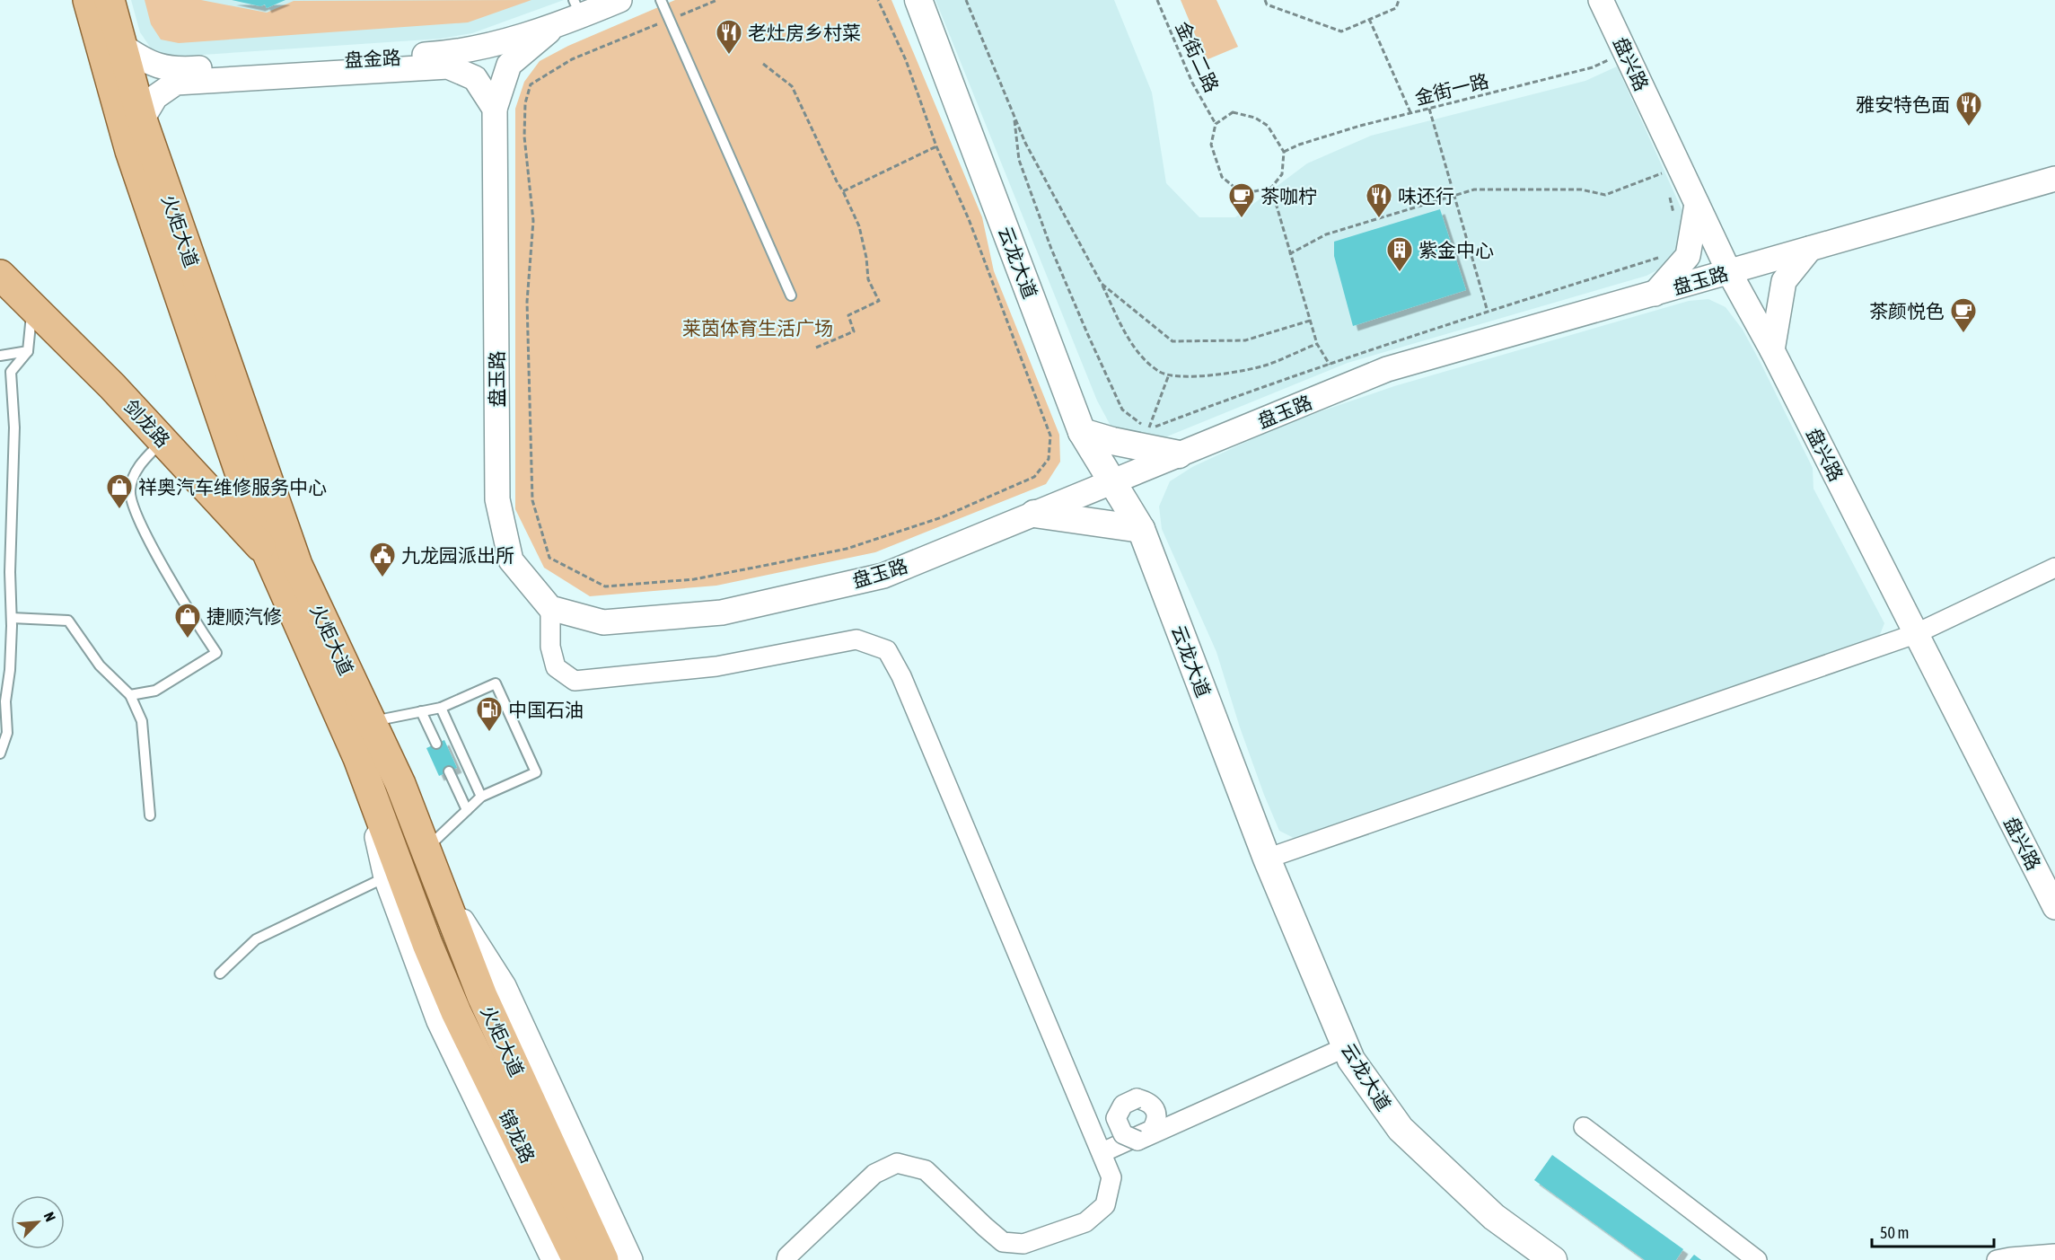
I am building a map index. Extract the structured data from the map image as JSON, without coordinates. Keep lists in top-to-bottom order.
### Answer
{
  "streets": {
    "main road": [
      "火炬大道",
      "云龙大道",
      "剑龙路",
      "锦龙路"
    ],
    "street": ["盘金路", "盘兴路", "盘玉路"],
    "path": ["金街二路", "金街一路"]
  },
  "crossings": [
    ["金街二路", "金街一路"],
    ["盘金路", "火炬大道"],
    ["盘兴路", "金街一路"],
    ["盘兴路", "盘玉路"],
    ["火炬大道", "剑龙路"],
    ["火炬大道", "锦龙路"],
    ["云龙大道", "盘玉路"]
  ],
  "parks": ["莱茵体育生活广场"],
  "places": {
    "restaurant": ["老灶房乡村菜", "雅安特色面", "味还行"],
    "cafe": ["茶咖柠", "茶颜悦色"],
    "building": ["紫金中心"],
    "shop": ["祥奥汽车维修服务中心", "捷顺汽修"],
    "public building": ["九龙园派出所"],
    "fuel station": ["中国石油"]
  },
  "scale_bar": "50 m",
  "north": "top right"
}
